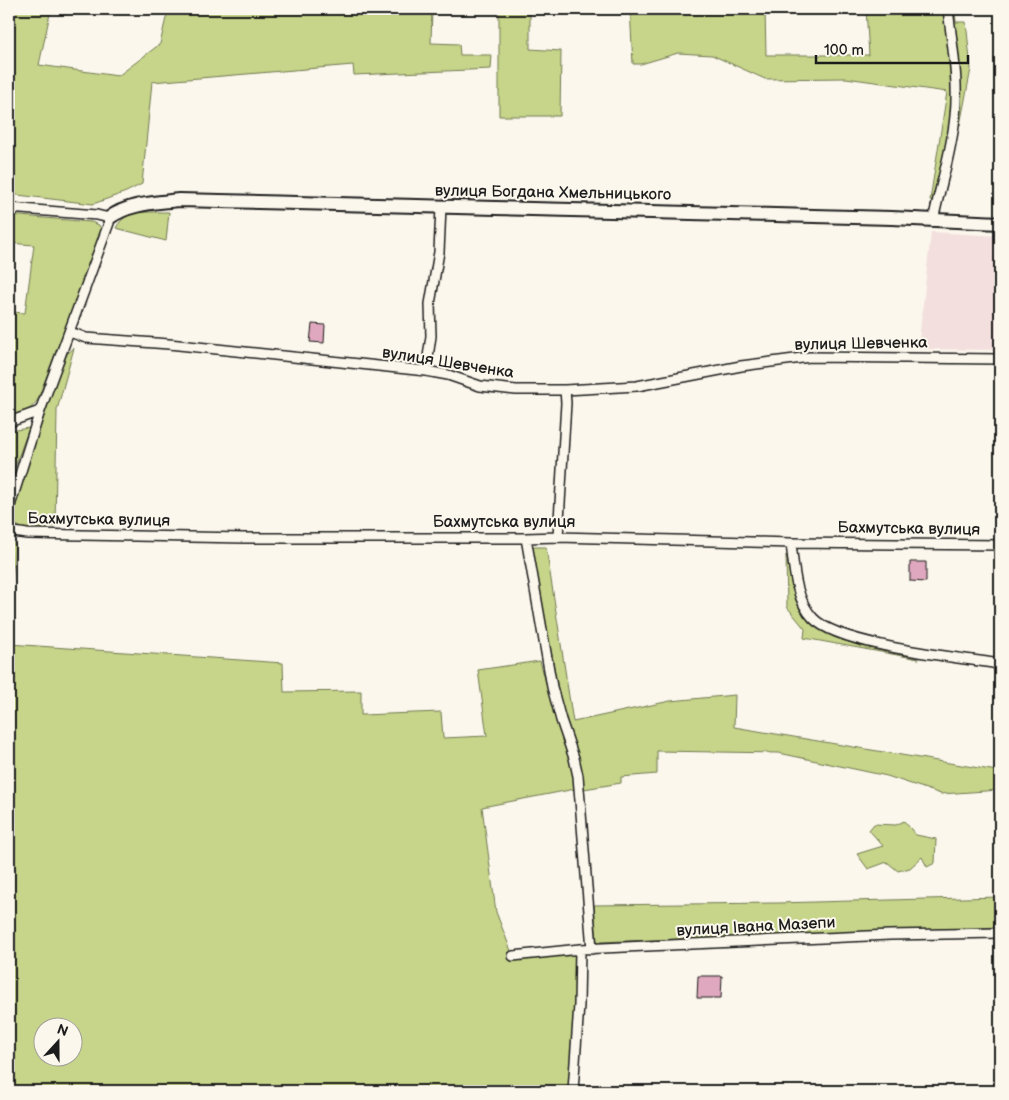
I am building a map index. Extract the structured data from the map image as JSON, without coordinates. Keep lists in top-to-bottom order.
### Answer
{
  "streets": {
    "street": [
      "вулиця Богдана Хмельницького",
      "вулиця Шевченка",
      "Бахмутська вулиця",
      "вулиця Івана Мазепи"
    ]
  },
  "scale_bar": "100 m",
  "north": "top"
}
